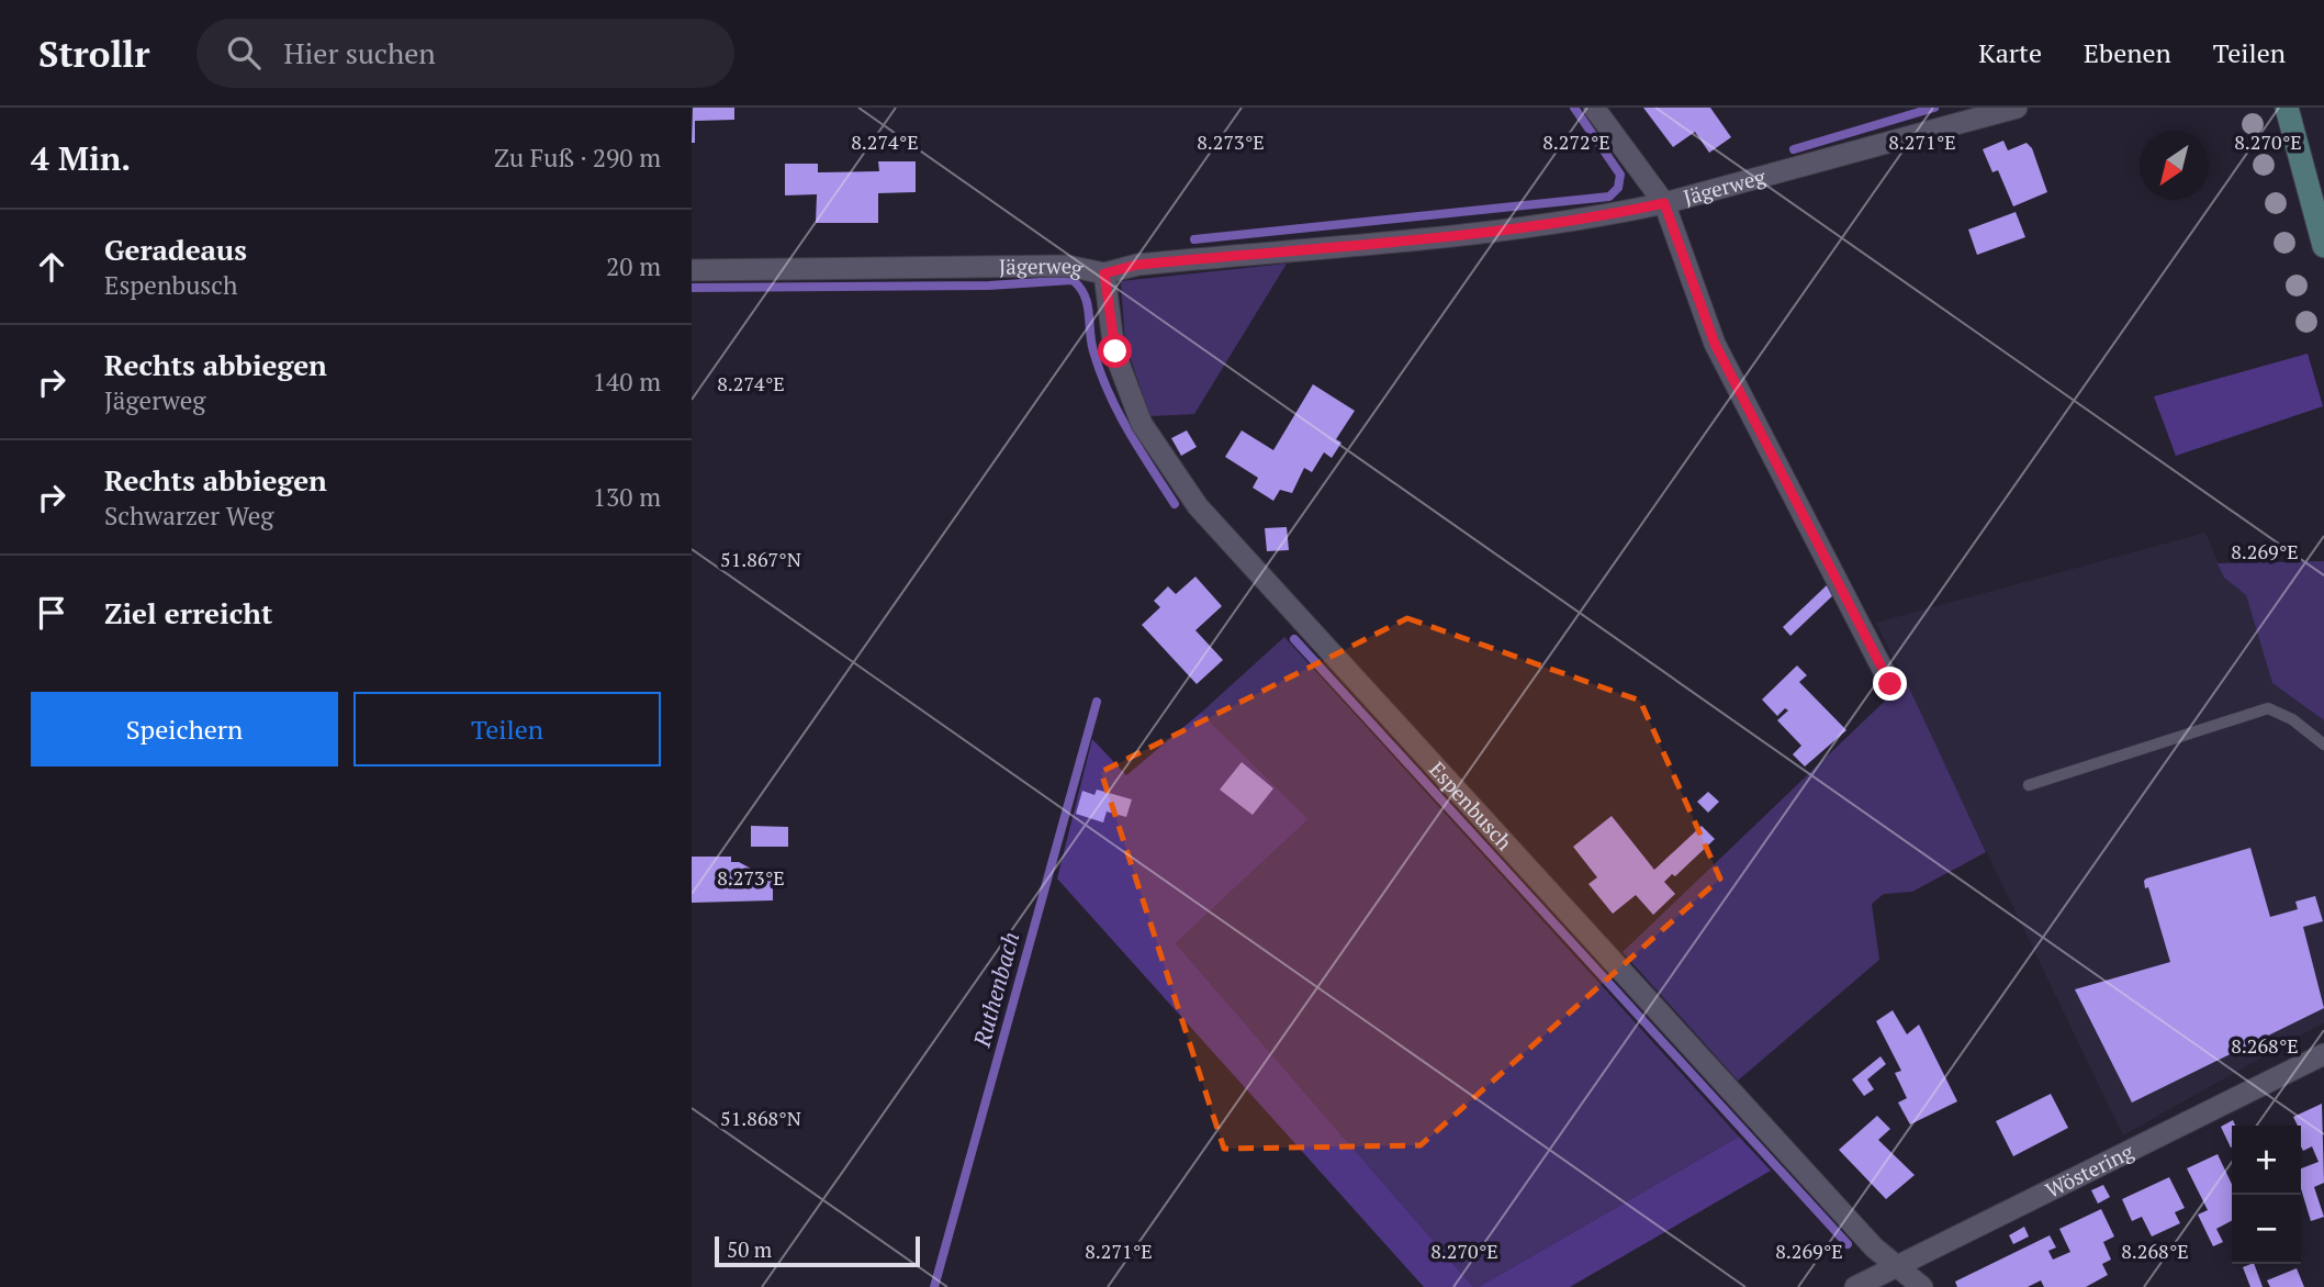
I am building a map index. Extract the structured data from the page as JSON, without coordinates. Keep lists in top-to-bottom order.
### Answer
{
  "streets": {
    "street": ["Jägerweg", "Espenbusch", "Wöstering"]
  },
  "crossings": [
    ["Jägerweg", "Espenbusch"],
    ["Espenbusch", "Wöstering"]
  ],
  "water": ["Ruthenbach"],
  "scale_bar": "50 m",
  "north": "bottom left",
  "page": {
    "header": "Strollr",
    "search": "Hier suchen",
    "nav": ["Karte", "Ebenen", "Teilen"],
    "heading": ["4 Min.", "Zu Fuß · 290 m"],
    "list": [
      ["Geradeaus", "Espenbusch", "20 m"],
      ["Rechts abbiegen", "Jägerweg", "140 m"],
      ["Rechts abbiegen", "Schwarzer Weg", "130 m"],
      "Ziel erreicht"
    ],
    "buttons": ["Speichern", "Teilen"],
    "map_buttons": ["+", "−"],
    "scale": "50 m"
  },
  "coordinates": [
    "8.274°E",
    "8.273°E",
    "8.272°E",
    "8.271°E",
    "8.270°E",
    "8.269°E",
    "51.867°N",
    "8.268°E",
    "51.868°N"
  ]
}
